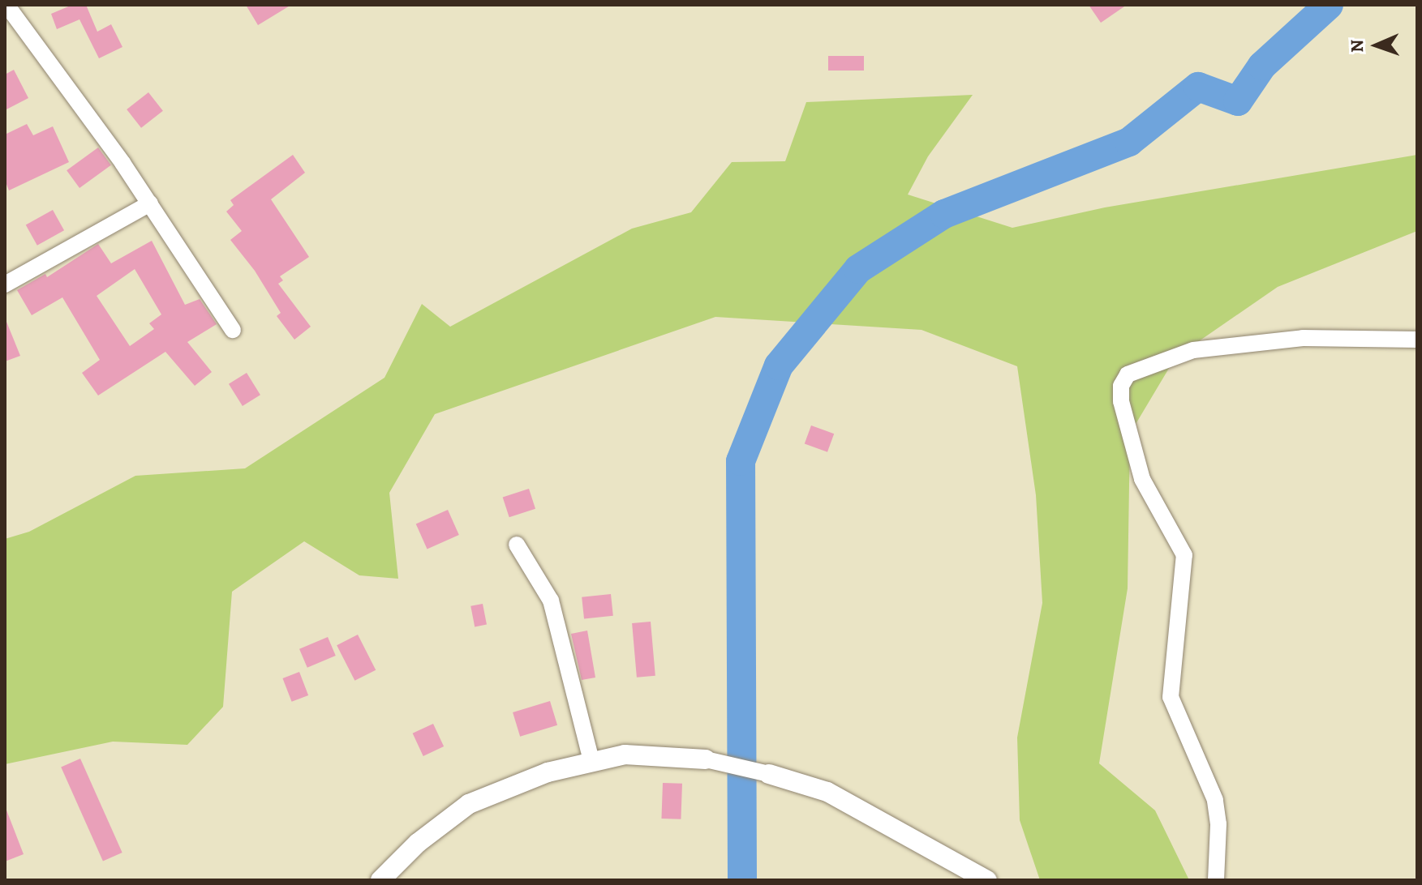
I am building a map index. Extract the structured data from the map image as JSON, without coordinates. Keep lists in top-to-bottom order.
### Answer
{
  "north": "left"
}
